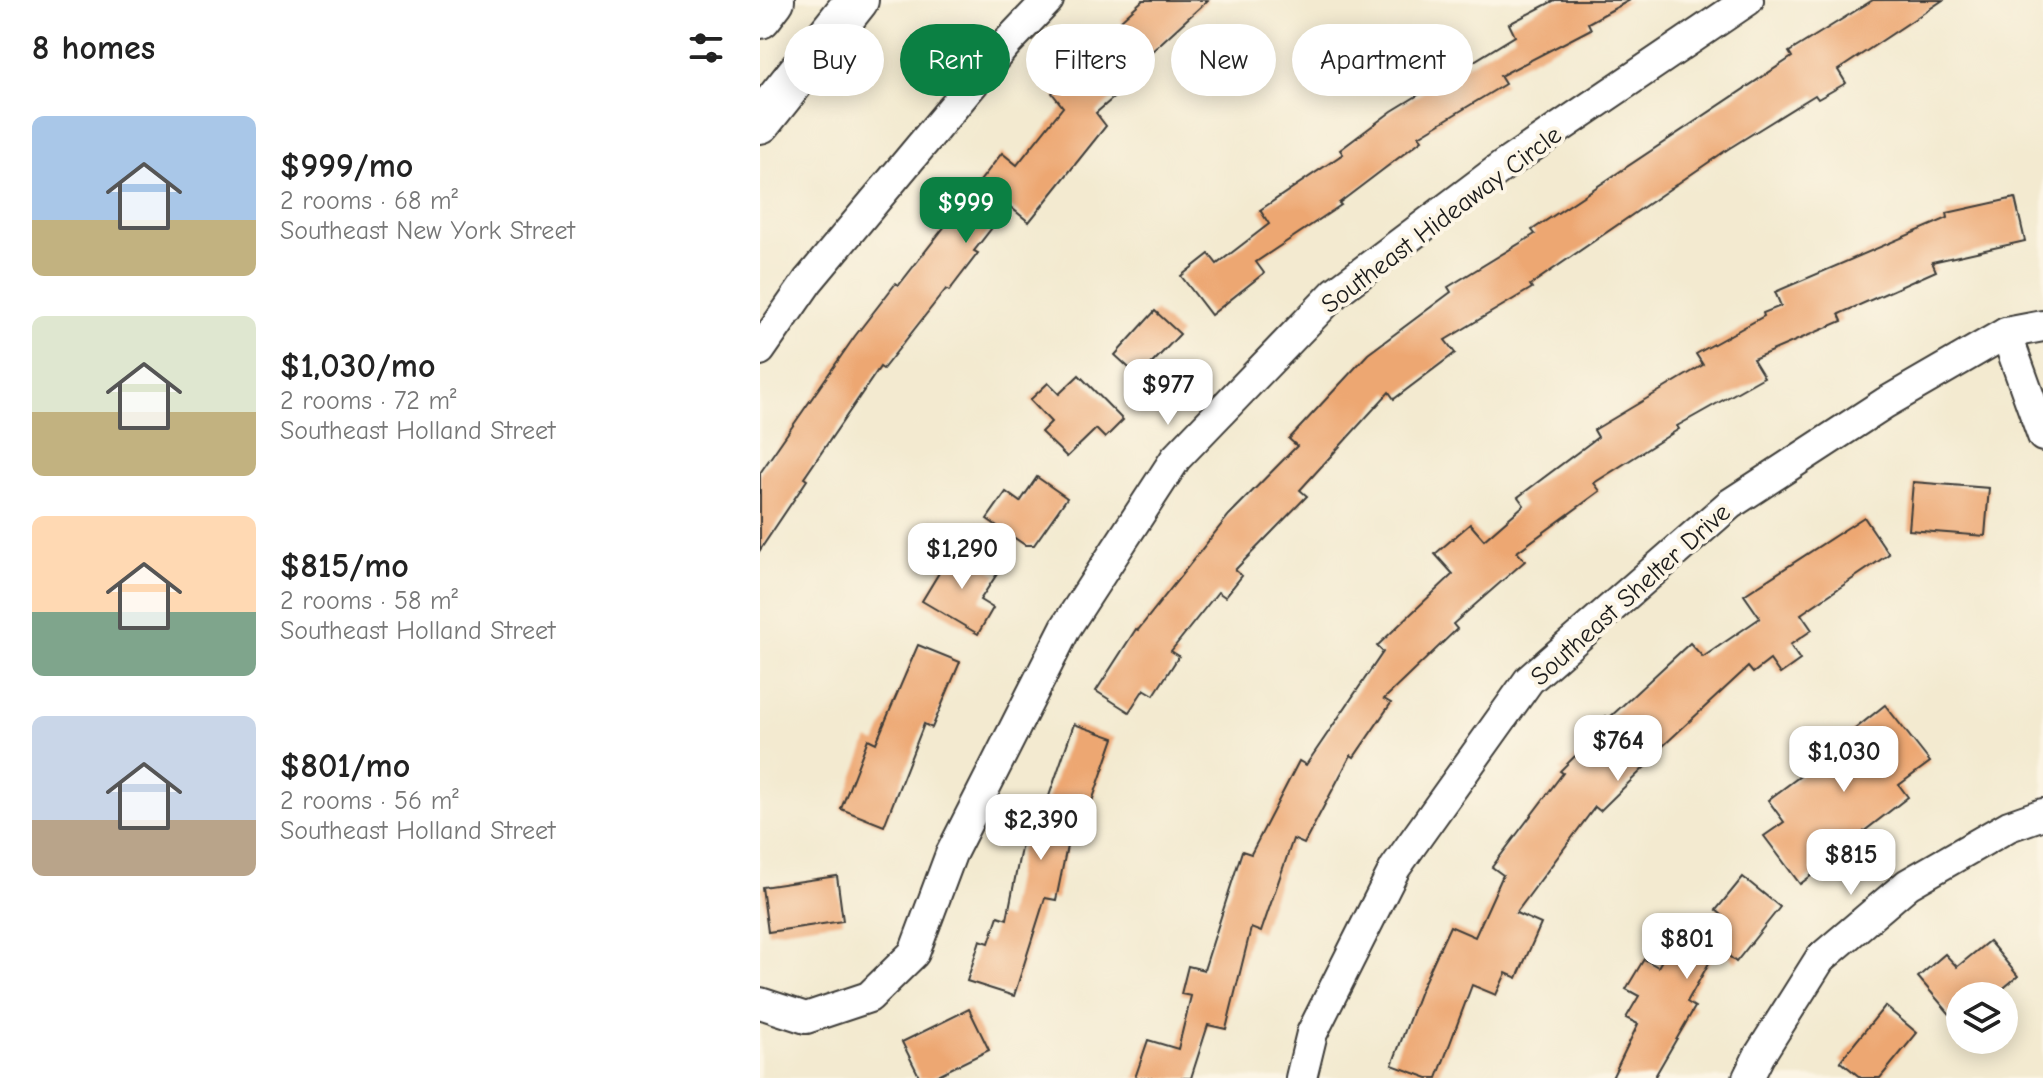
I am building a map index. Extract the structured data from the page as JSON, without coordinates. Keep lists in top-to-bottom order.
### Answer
{
  "streets": {
    "street": ["Southeast Hideaway Circle", "Southeast Shelter Drive"]
  },
  "page": {
    "heading": "8 homes",
    "chip": [
      "Buy",
      "Rent",
      "Filters",
      "New",
      "Apartment"
    ],
    "list": [
      {
        "name": "$999/mo",
        "note": "2 rooms · 68 m² · Southeast New York Street"
      },
      {
        "name": "$1,030/mo",
        "note": "2 rooms · 72 m² · Southeast Holland Street"
      },
      {
        "name": "$815/mo",
        "note": "2 rooms · 58 m² · Southeast Holland Street"
      },
      {
        "name": "$801/mo",
        "note": "2 rooms · 56 m² · Southeast Holland Street"
      }
    ],
    "price": [
      "$999",
      "$977",
      "$1,290",
      "$764",
      "$1,030",
      "$2,390",
      "$815",
      "$801"
    ]
  }
}
